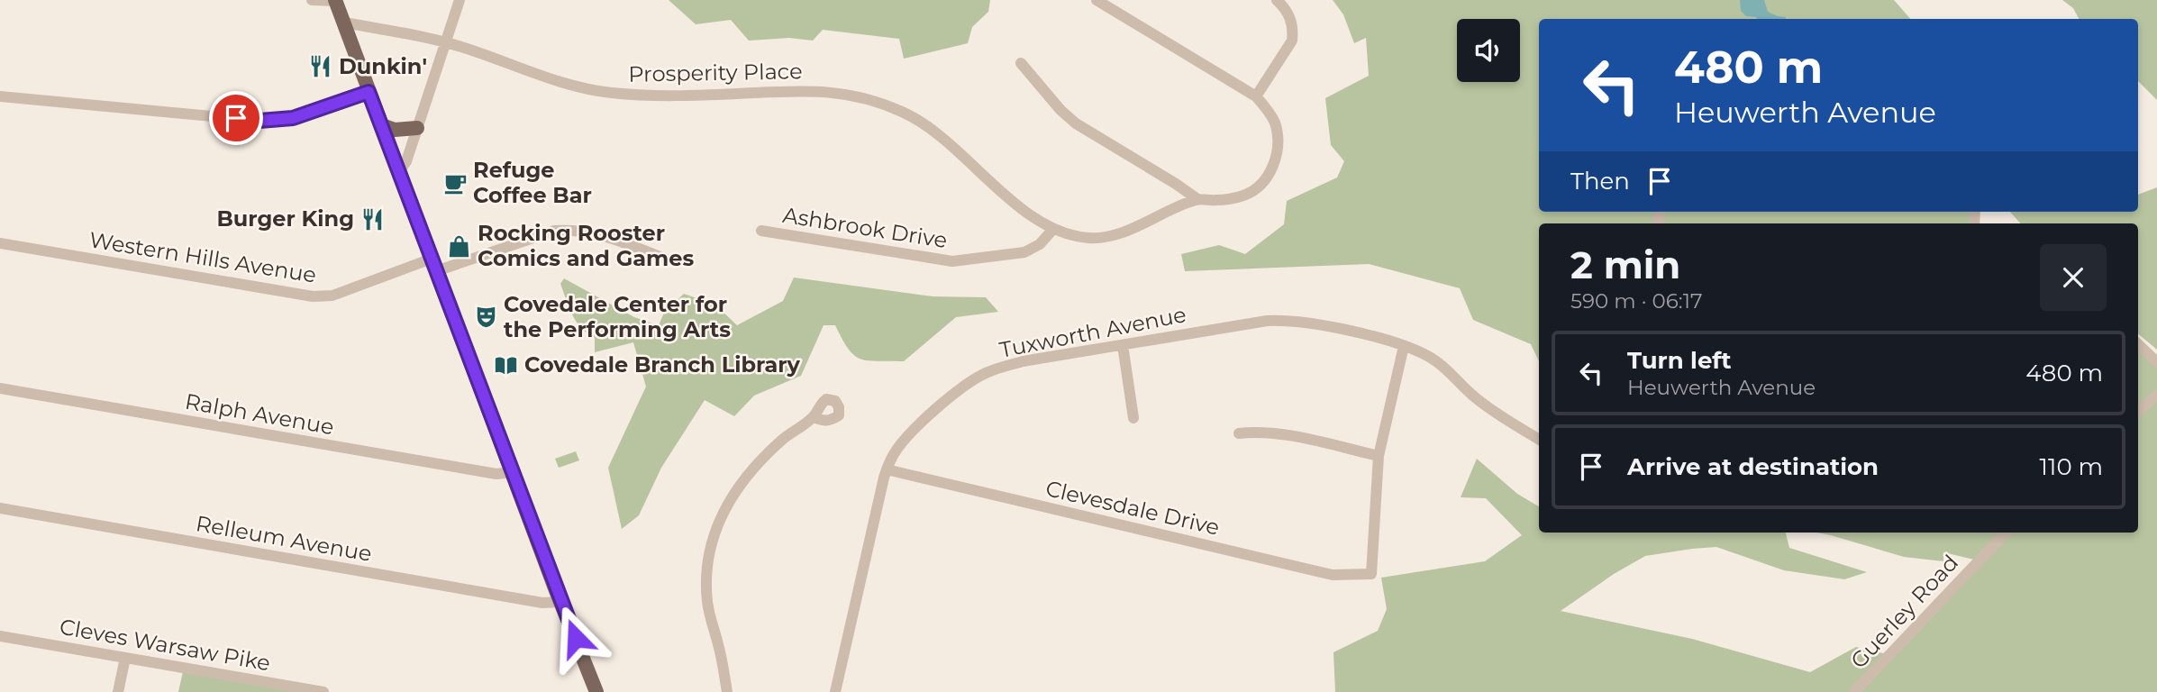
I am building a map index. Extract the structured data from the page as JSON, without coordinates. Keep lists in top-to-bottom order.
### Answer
{
  "streets": {
    "street": [
      "Prosperity Place",
      "Ashbrook Drive",
      "Western Hills Avenue",
      "Tuxworth Avenue",
      "Ralph Avenue",
      "Clevesdale Drive",
      "Relleum Avenue",
      "Guerley Road",
      "Cleves Warsaw Pike"
    ]
  },
  "crossings": [
    ["Prosperity Place", "Ashbrook Drive"],
    ["Tuxworth Avenue", "Clevesdale Drive"]
  ],
  "places": {
    "restaurant": ["Dunkin'", "Burger King"],
    "cafe": ["Refuge Coffee Bar"],
    "shop": ["Rocking Rooster Comics and Games"],
    "theatre": ["Covedale Center for the Performing Arts"],
    "library": ["Covedale Branch Library"]
  },
  "page": {
    "turn": ["480 m", "Heuwerth Avenue"],
    "then": "Then",
    "heading": ["2 min", "590 m · 06:17"],
    "list": [
      {
        "name": "Turn left",
        "note": "Heuwerth Avenue",
        "value": "480 m"
      },
      {
        "name": "Arrive at destination",
        "value": "110 m"
      }
    ]
  }
}
